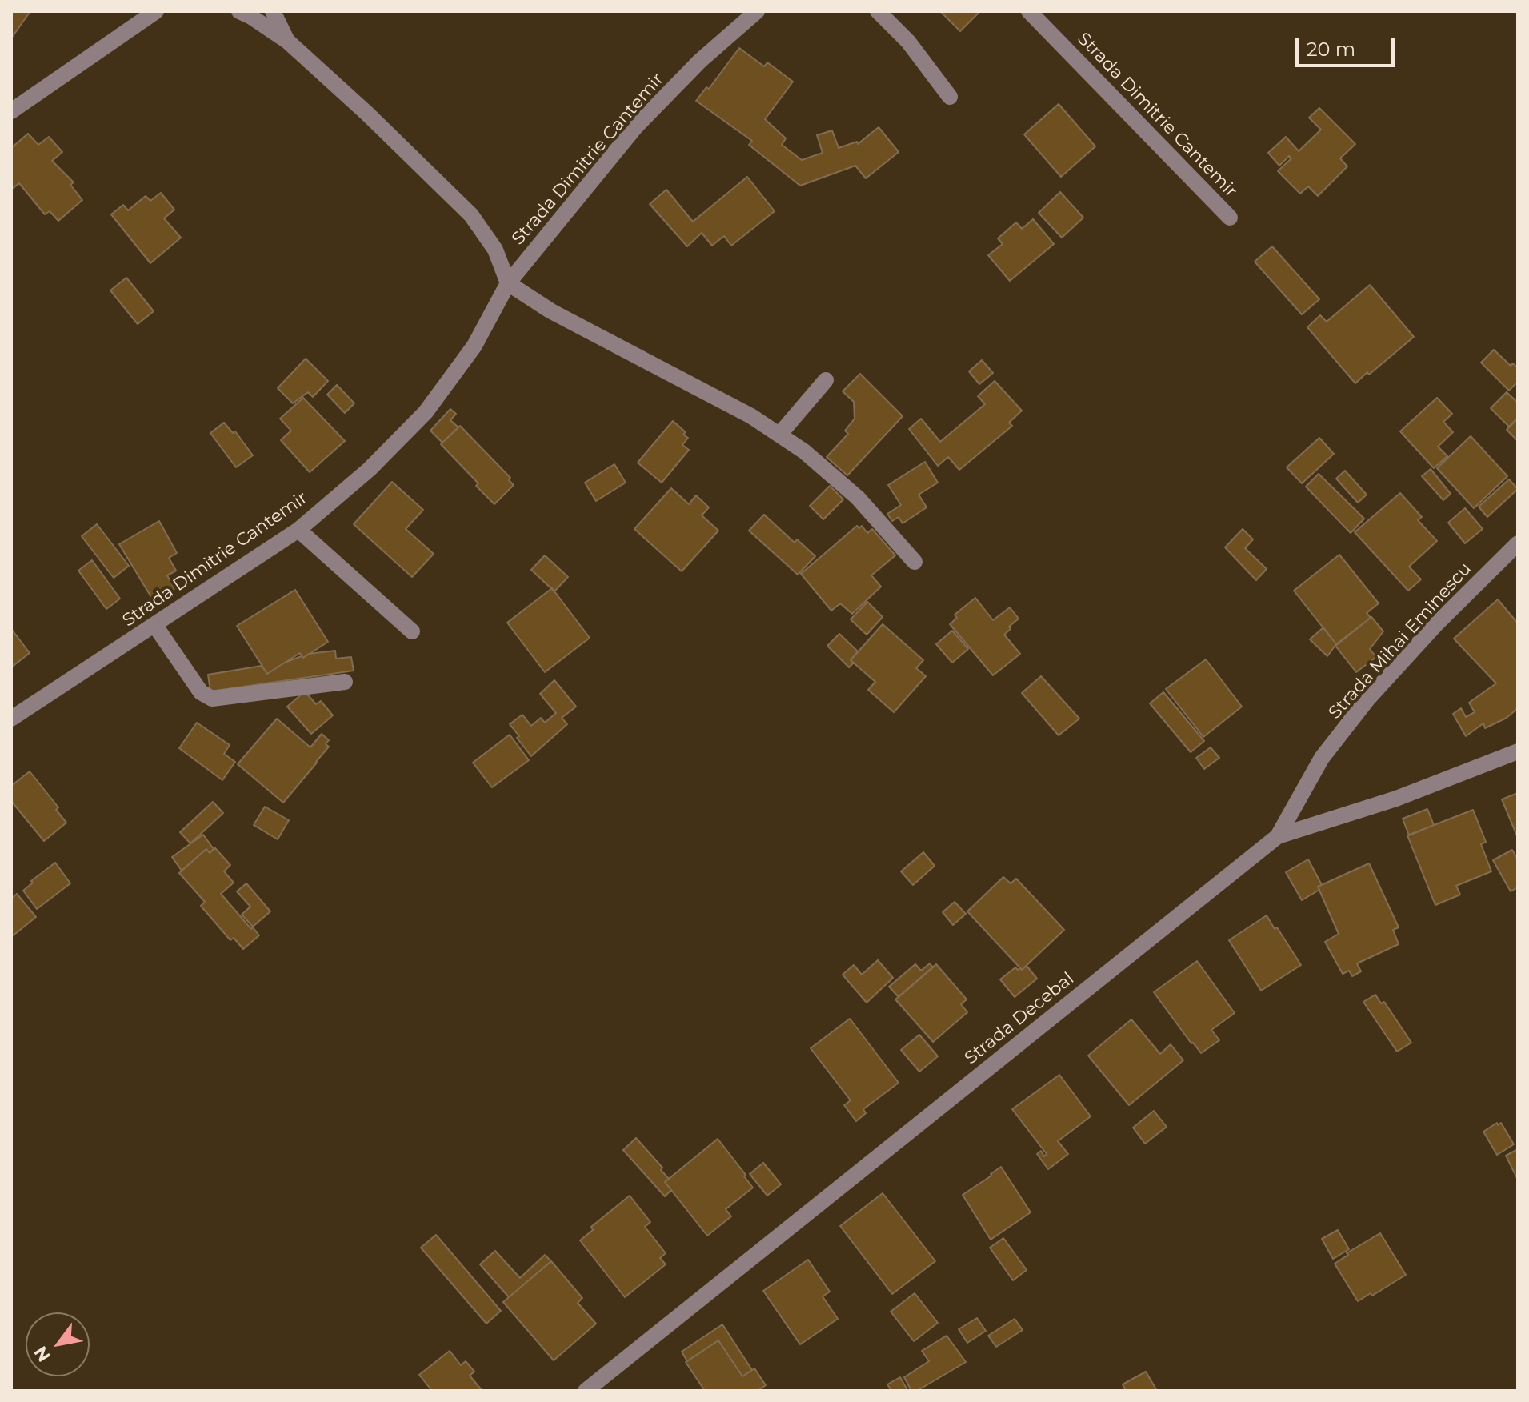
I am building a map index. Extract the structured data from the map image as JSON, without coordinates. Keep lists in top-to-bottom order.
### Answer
{
  "streets": {
    "street": ["Strada Dimitrie Cantemir", "Strada Mihai Eminescu", "Strada Decebal"]
  },
  "crossings": [
    ["Strada Mihai Eminescu", "Strada Decebal"]
  ],
  "scale_bar": "20 m",
  "north": "bottom left"
}
